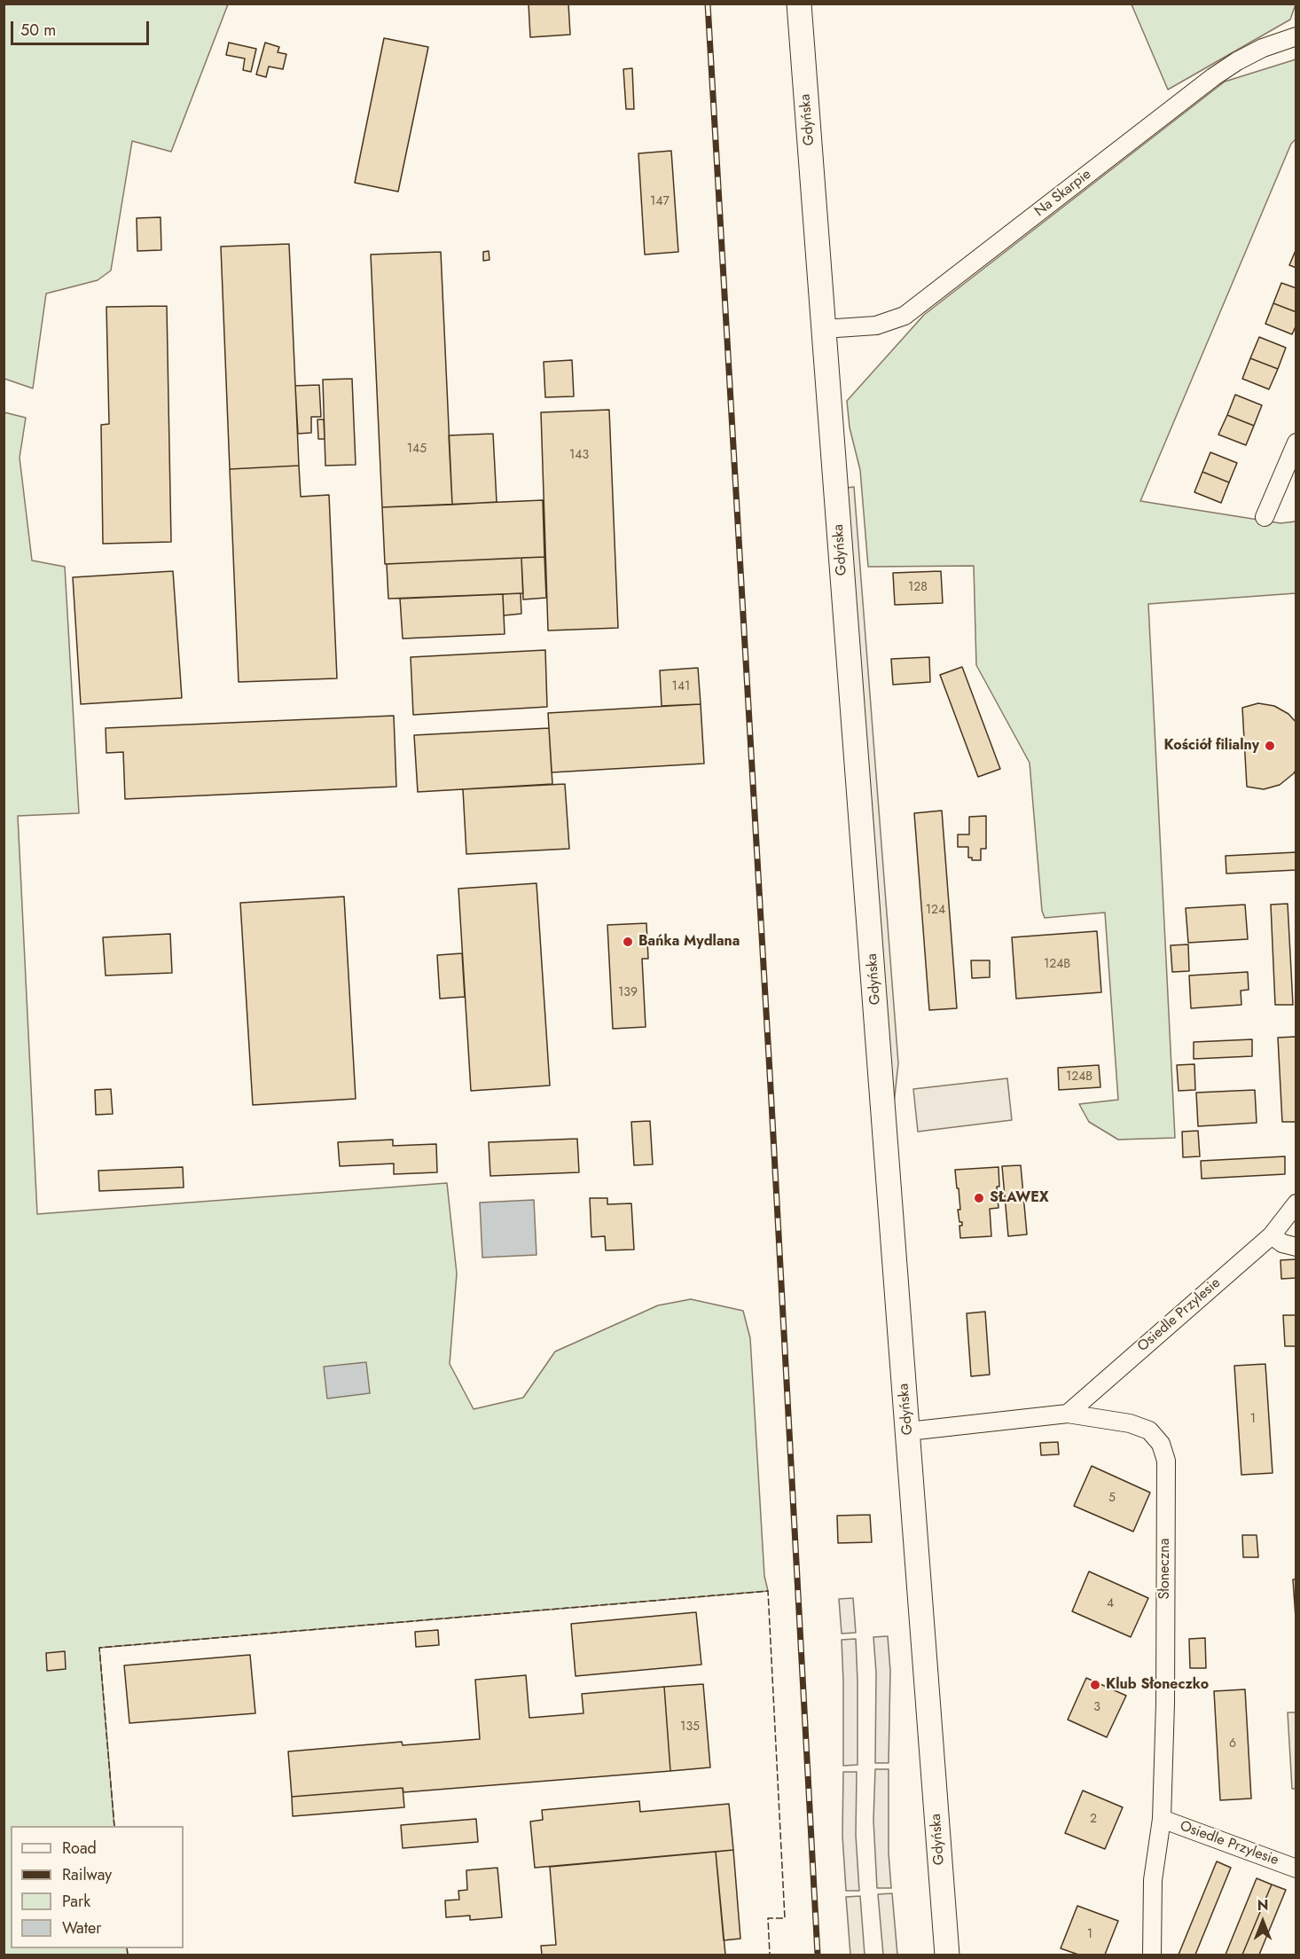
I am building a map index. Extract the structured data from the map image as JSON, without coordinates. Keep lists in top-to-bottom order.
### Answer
{
  "streets": {
    "main road": ["Gdyńska"],
    "street": ["Na Skarpie", "Osiedle Przylesie", "Słoneczna"]
  },
  "crossings": [
    ["Gdyńska", "Na Skarpie"],
    ["Gdyńska", "Słoneczna"],
    ["Osiedle Przylesie", "Słoneczna"]
  ],
  "places": [
    "Kościół filialny",
    "Bańka Mydlana",
    "SŁAWEX",
    "Klub Słoneczko"
  ],
  "house_numbers": [
    "147",
    "145",
    "143",
    "128",
    "141",
    "124",
    "124B",
    "139",
    "124B",
    "1",
    "5",
    "4",
    "3",
    "135",
    "6",
    "2",
    "1"
  ],
  "legend": [
    "Road",
    "Railway",
    "Park",
    "Water"
  ],
  "scale_bar": "50 m",
  "north": "top"
}
